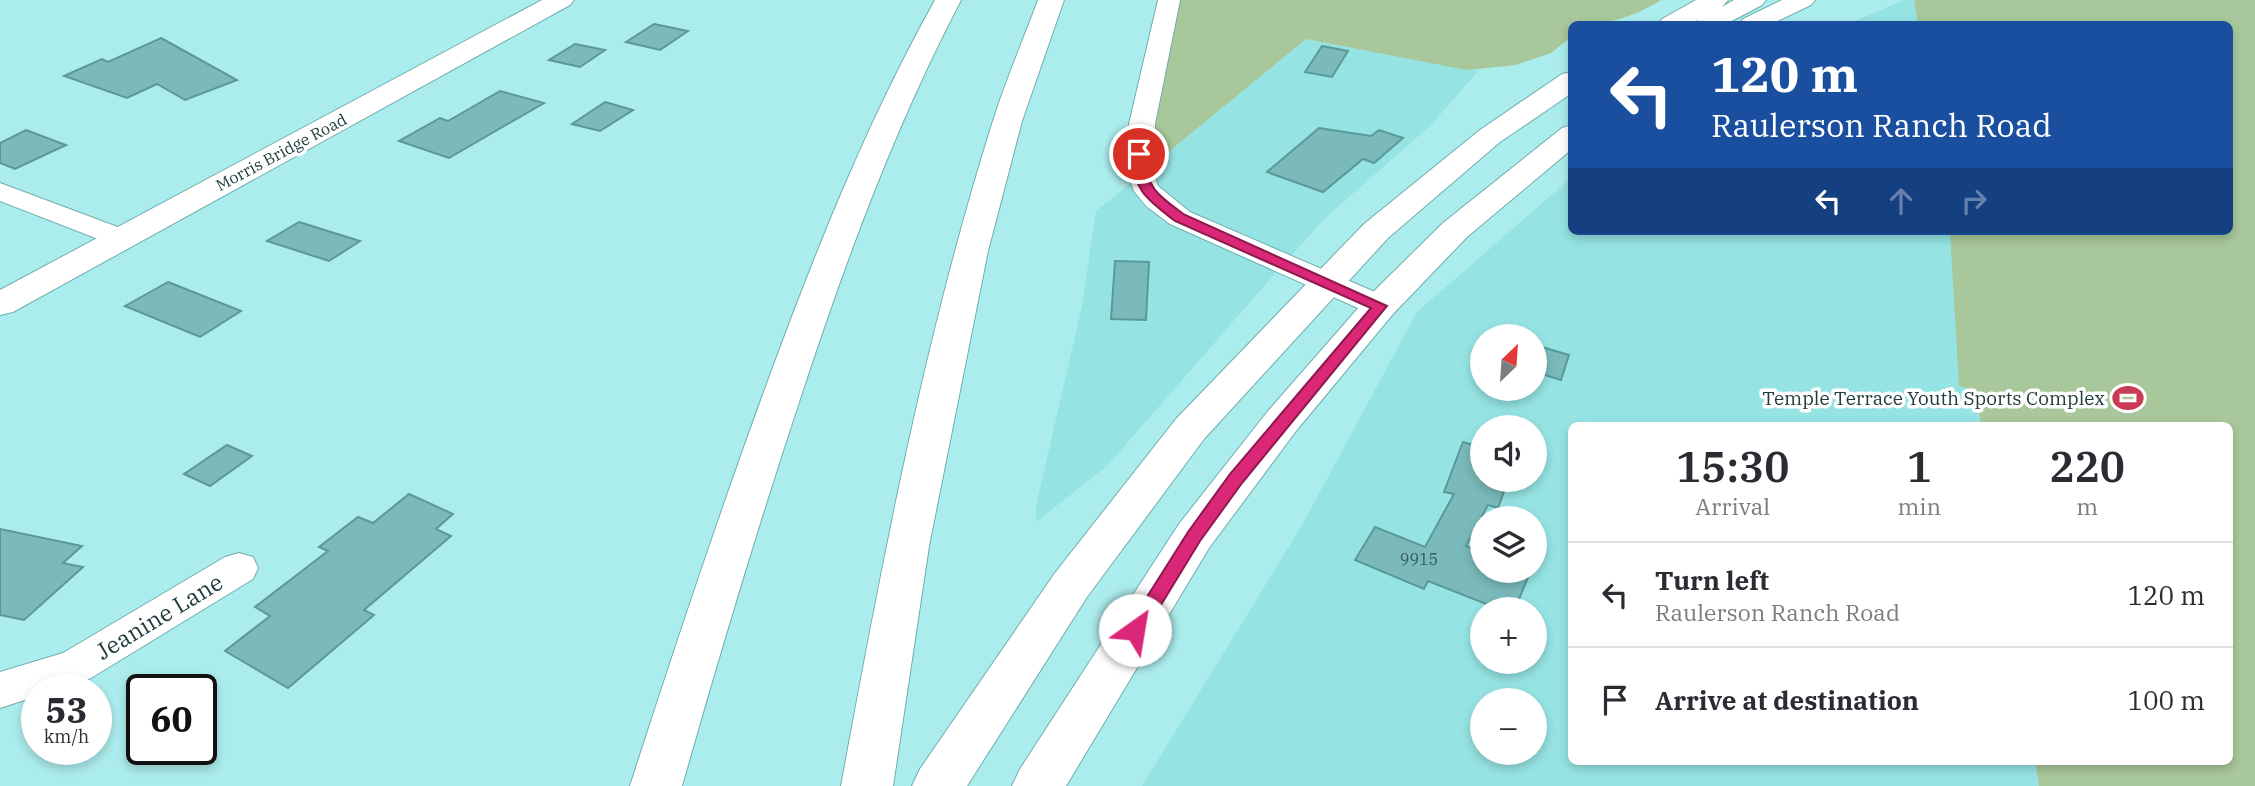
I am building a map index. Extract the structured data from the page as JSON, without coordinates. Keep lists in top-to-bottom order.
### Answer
{
  "streets": {
    "main road": ["Morris Bridge Road"],
    "street": ["Jeanine Lane"]
  },
  "places": {
    "sports": ["Temple Terrace Youth Sports Complex"]
  },
  "house_numbers": ["9915"],
  "north": "top right",
  "page": {
    "turn": ["120 m", "Raulerson Ranch Road"],
    "map_buttons": ["+", "−"],
    "eta": [
      "15:30",
      "Arrival",
      "1",
      "min",
      "220",
      "m"
    ],
    "list": [
      {
        "name": "Turn left",
        "note": "Raulerson Ranch Road",
        "value": "120 m"
      },
      {
        "name": "Arrive at destination",
        "value": "100 m"
      }
    ],
    "speed": "53 km/h",
    "limit": "60"
  }
}
